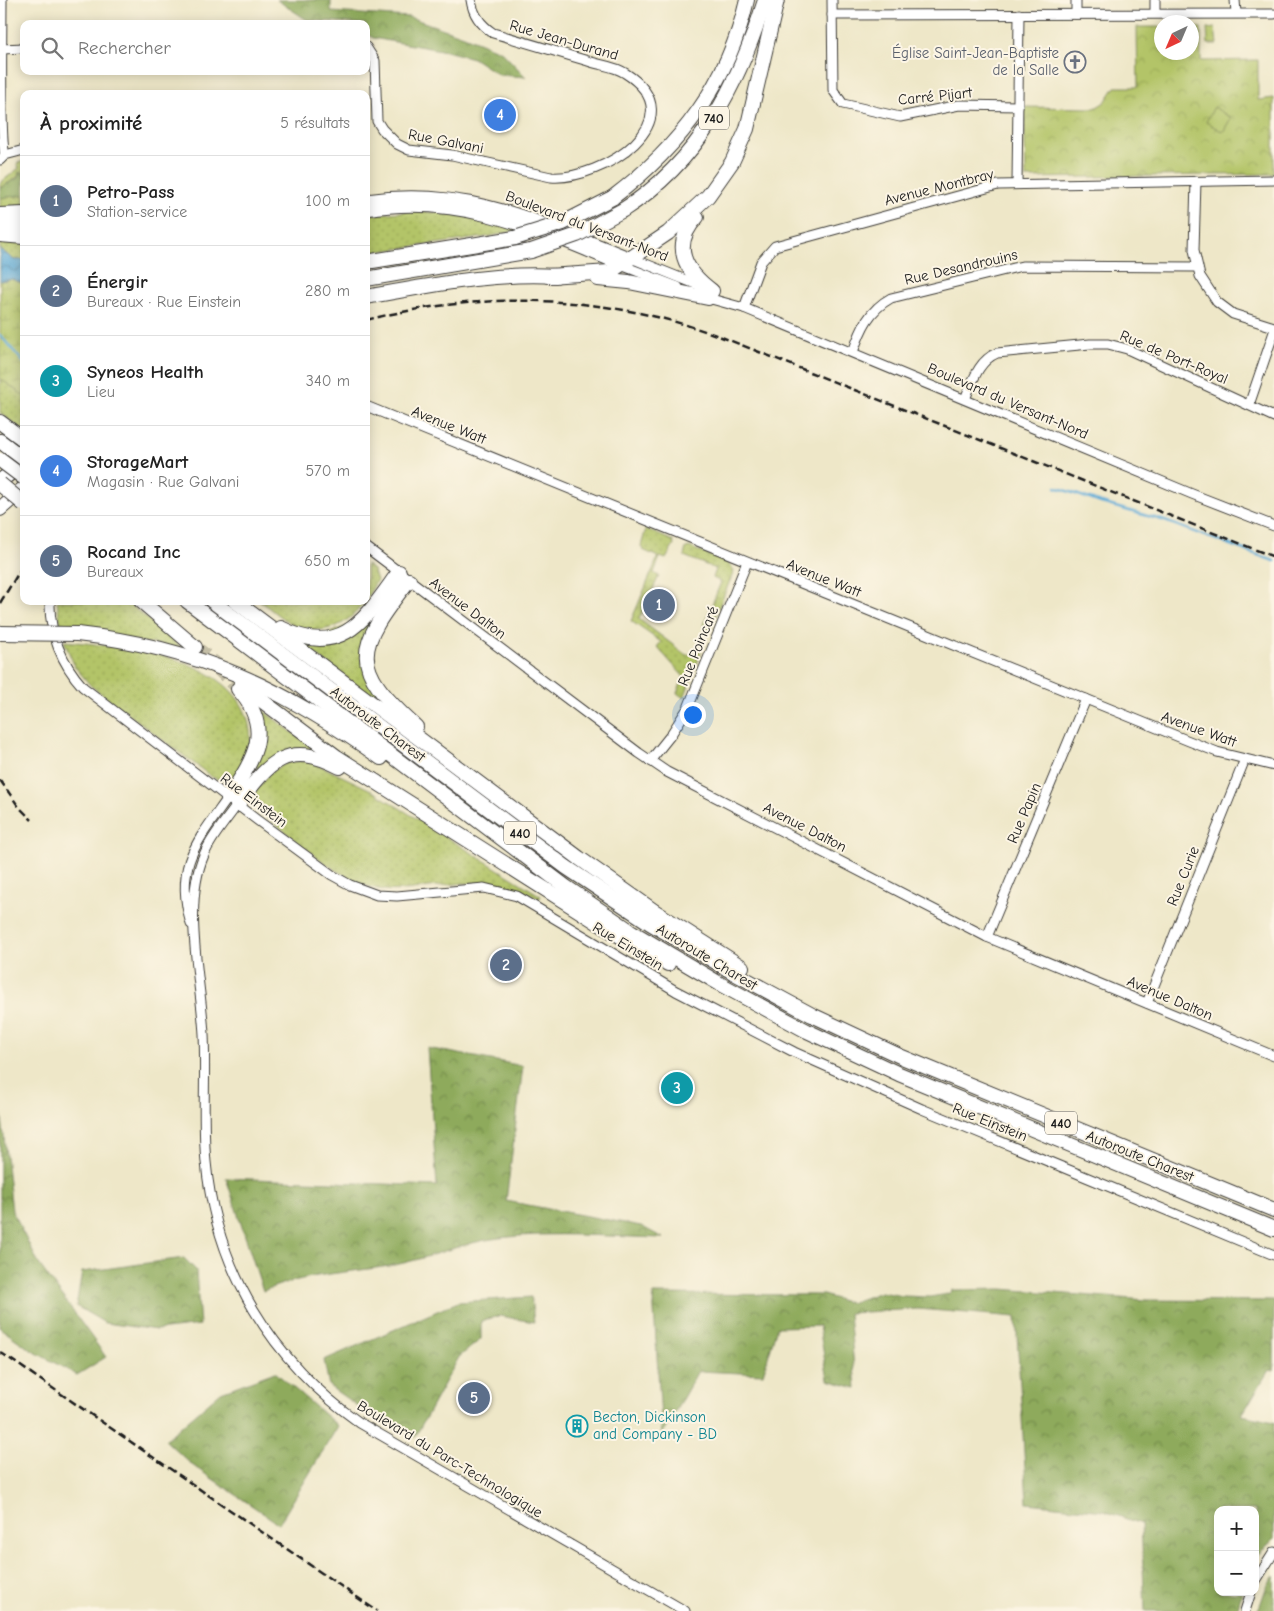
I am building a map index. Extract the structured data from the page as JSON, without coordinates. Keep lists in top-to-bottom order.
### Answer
{
  "streets": {
    "highway": ["740", "Autoroute Charest", "440"],
    "main road": ["Boulevard du Versant-Nord"],
    "street": [
      "Rue Jean-Durand",
      "Carré Pijart",
      "Rue Galvani",
      "Avenue Montbray",
      "Rue Desandrouins",
      "Rue de Port-Royal",
      "Avenue Watt",
      "Avenue Dalton",
      "Rue Poincaré",
      "Rue Einstein",
      "Rue Papin",
      "Rue Curie",
      "Boulevard du Parc-Technologique"
    ]
  },
  "crossings": [
    ["Rue Jean-Durand", "Rue Galvani"],
    ["Avenue Montbray", "Boulevard du Versant-Nord"],
    ["Boulevard du Versant-Nord", "Rue Desandrouins"],
    ["Boulevard du Versant-Nord", "Rue de Port-Royal"],
    ["Avenue Watt", "Rue Poincaré"],
    ["Avenue Watt", "Rue Papin"],
    ["Avenue Watt", "Rue Curie"],
    ["Avenue Dalton", "Rue Poincaré"],
    ["Avenue Dalton", "Rue Papin"],
    ["Avenue Dalton", "Rue Curie"],
    ["Rue Einstein", "Boulevard du Parc-Technologique"]
  ],
  "places": {
    "church": ["Église Saint-Jean-Baptiste de la Salle"],
    "building": ["Becton, Dickinson and Company - BD"]
  },
  "north": "bottom left",
  "page": {
    "search": "Rechercher",
    "heading": ["À proximité", "5 résultats"],
    "pins": [
      "4",
      "1",
      "2",
      "3",
      "5"
    ],
    "list": [
      {
        "mark": "1",
        "name": "Petro-Pass",
        "note": "Station-service",
        "value": "100 m"
      },
      {
        "mark": "2",
        "name": "Énergir",
        "note": "Bureaux · Rue Einstein",
        "value": "280 m"
      },
      {
        "mark": "3",
        "name": "Syneos Health",
        "note": "Lieu",
        "value": "340 m"
      },
      {
        "mark": "4",
        "name": "StorageMart",
        "note": "Magasin · Rue Galvani",
        "value": "570 m"
      },
      {
        "mark": "5",
        "name": "Rocand Inc",
        "note": "Bureaux",
        "value": "650 m"
      }
    ],
    "map_buttons": ["+", "−"]
  }
}
